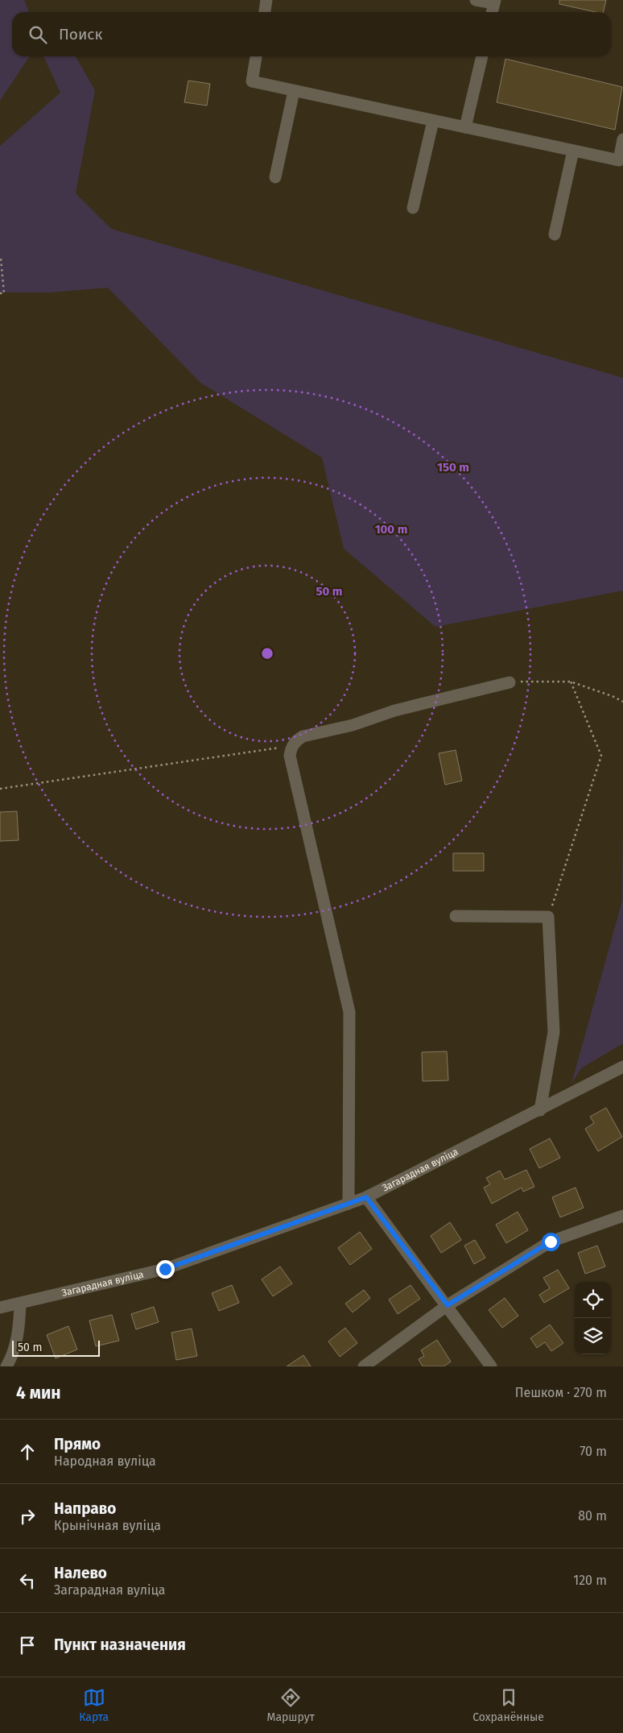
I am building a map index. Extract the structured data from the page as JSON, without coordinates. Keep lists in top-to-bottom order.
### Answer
{
  "streets": {
    "street": ["Загарадная вуліца"]
  },
  "scale_bar": "50 m",
  "page": {
    "search": "Поиск",
    "scale": "50 m",
    "heading": ["4 мин", "Пешком · 270 m"],
    "list": [
      ["Прямо", "Народная вуліца", "70 m"],
      ["Направо", "Крынічная вуліца", "80 m"],
      ["Налево", "Загарадная вуліца", "120 m"],
      "Пункт назначения"
    ],
    "nav": ["Карта", "Маршрут", "Сохранённые"]
  },
  "rings": ["150 m", "100 m", "50 m"]
}
